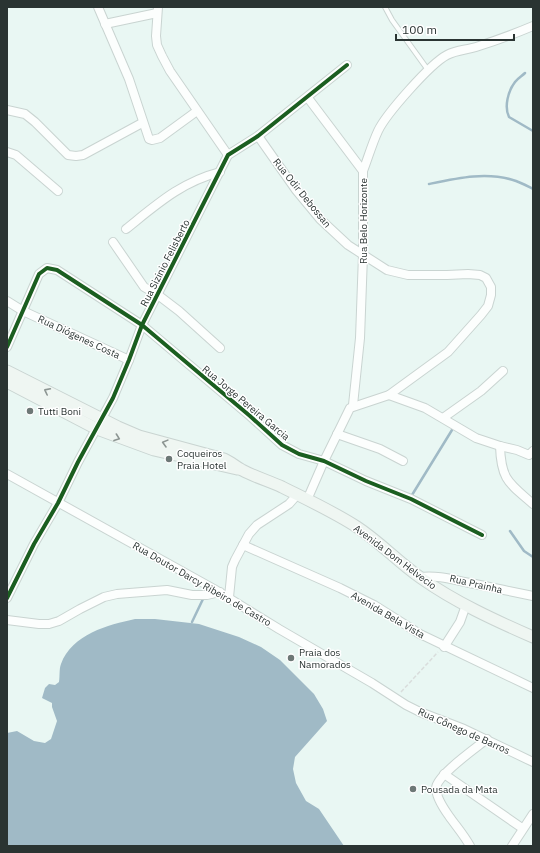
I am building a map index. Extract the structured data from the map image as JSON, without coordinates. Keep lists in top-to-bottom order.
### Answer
{
  "streets": {
    "street": [
      "Rua Odir Debossan",
      "Rua Belo Horizonte",
      "Rua Sizinio Felisberto",
      "Rua Diógenes Costa",
      "Rua Jorge Pereira Garcia",
      "Avenida Dom Helvecio",
      "Rua Doutor Darcy Ribeiro de Castro",
      "Rua Prainha",
      "Avenida Bela Vista",
      "Rua Cônego de Barros"
    ]
  },
  "crossings": [
    ["Rua Odir Debossan", "Rua Belo Horizonte"],
    ["Rua Sizinio Felisberto", "Rua Diógenes Costa"],
    ["Rua Sizinio Felisberto", "Rua Jorge Pereira Garcia"],
    ["Rua Sizinio Felisberto", "Rua Doutor Darcy Ribeiro de Castro"],
    ["Rua Diógenes Costa", "Rua Jorge Pereira Garcia"],
    ["Avenida Dom Helvecio", "Rua Prainha"],
    ["Rua Doutor Darcy Ribeiro de Castro", "Rua Cônego de Barros"]
  ],
  "places": [
    "Tutti Boni",
    "Coqueiros Praia Hotel",
    "Praia dos Namorados",
    "Pousada da Mata"
  ],
  "scale_bar": "100 m"
}
